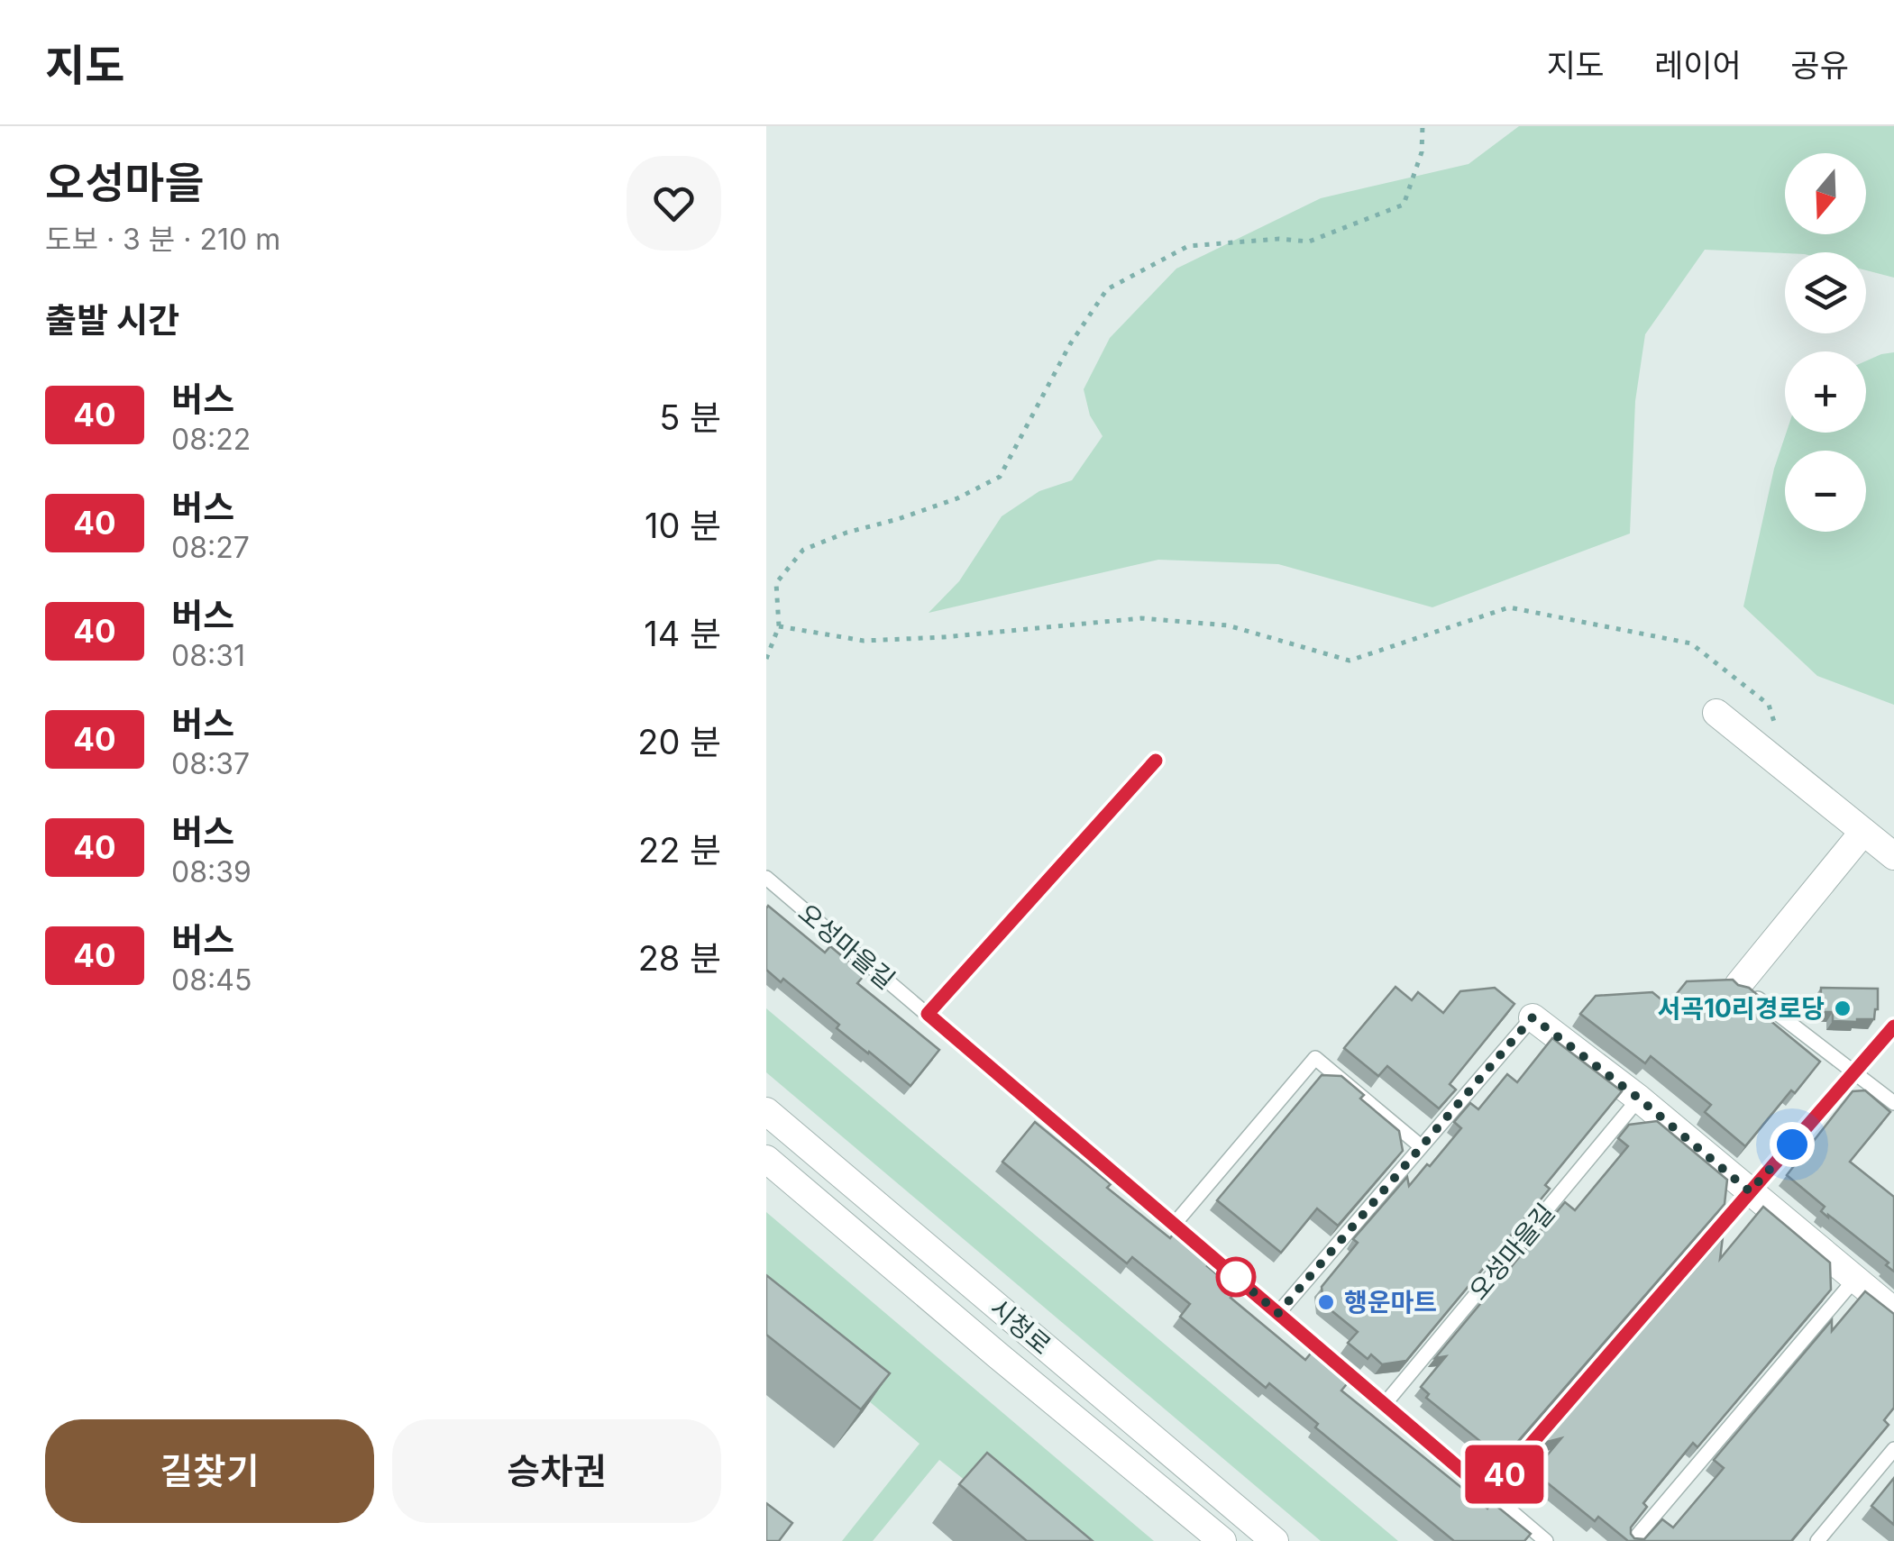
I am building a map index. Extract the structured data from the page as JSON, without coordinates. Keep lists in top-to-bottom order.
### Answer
{
  "streets": {
    "street": ["시청로"],
    "lane": ["오성마을길"]
  },
  "places": ["서곡10리경로당", "행운마트"],
  "lines": ["bus line 40"],
  "north": "bottom",
  "page": {
    "header": "지도",
    "nav": ["지도", "레이어", "공유"],
    "heading": [
      ["오성마을", "도보 · 3 분 · 210 m"],
      "출발 시간"
    ],
    "on_map": "40",
    "map_buttons": ["+", "−"],
    "list": [
      {
        "mark": "40",
        "name": "버스",
        "note": "08:22",
        "value": "5 분"
      },
      {
        "mark": "40",
        "name": "버스",
        "note": "08:27",
        "value": "10 분"
      },
      {
        "mark": "40",
        "name": "버스",
        "note": "08:31",
        "value": "14 분"
      },
      {
        "mark": "40",
        "name": "버스",
        "note": "08:37",
        "value": "20 분"
      },
      {
        "mark": "40",
        "name": "버스",
        "note": "08:39",
        "value": "22 분"
      },
      {
        "mark": "40",
        "name": "버스",
        "note": "08:45",
        "value": "28 분"
      }
    ],
    "buttons": ["길찾기", "승차권"]
  }
}
